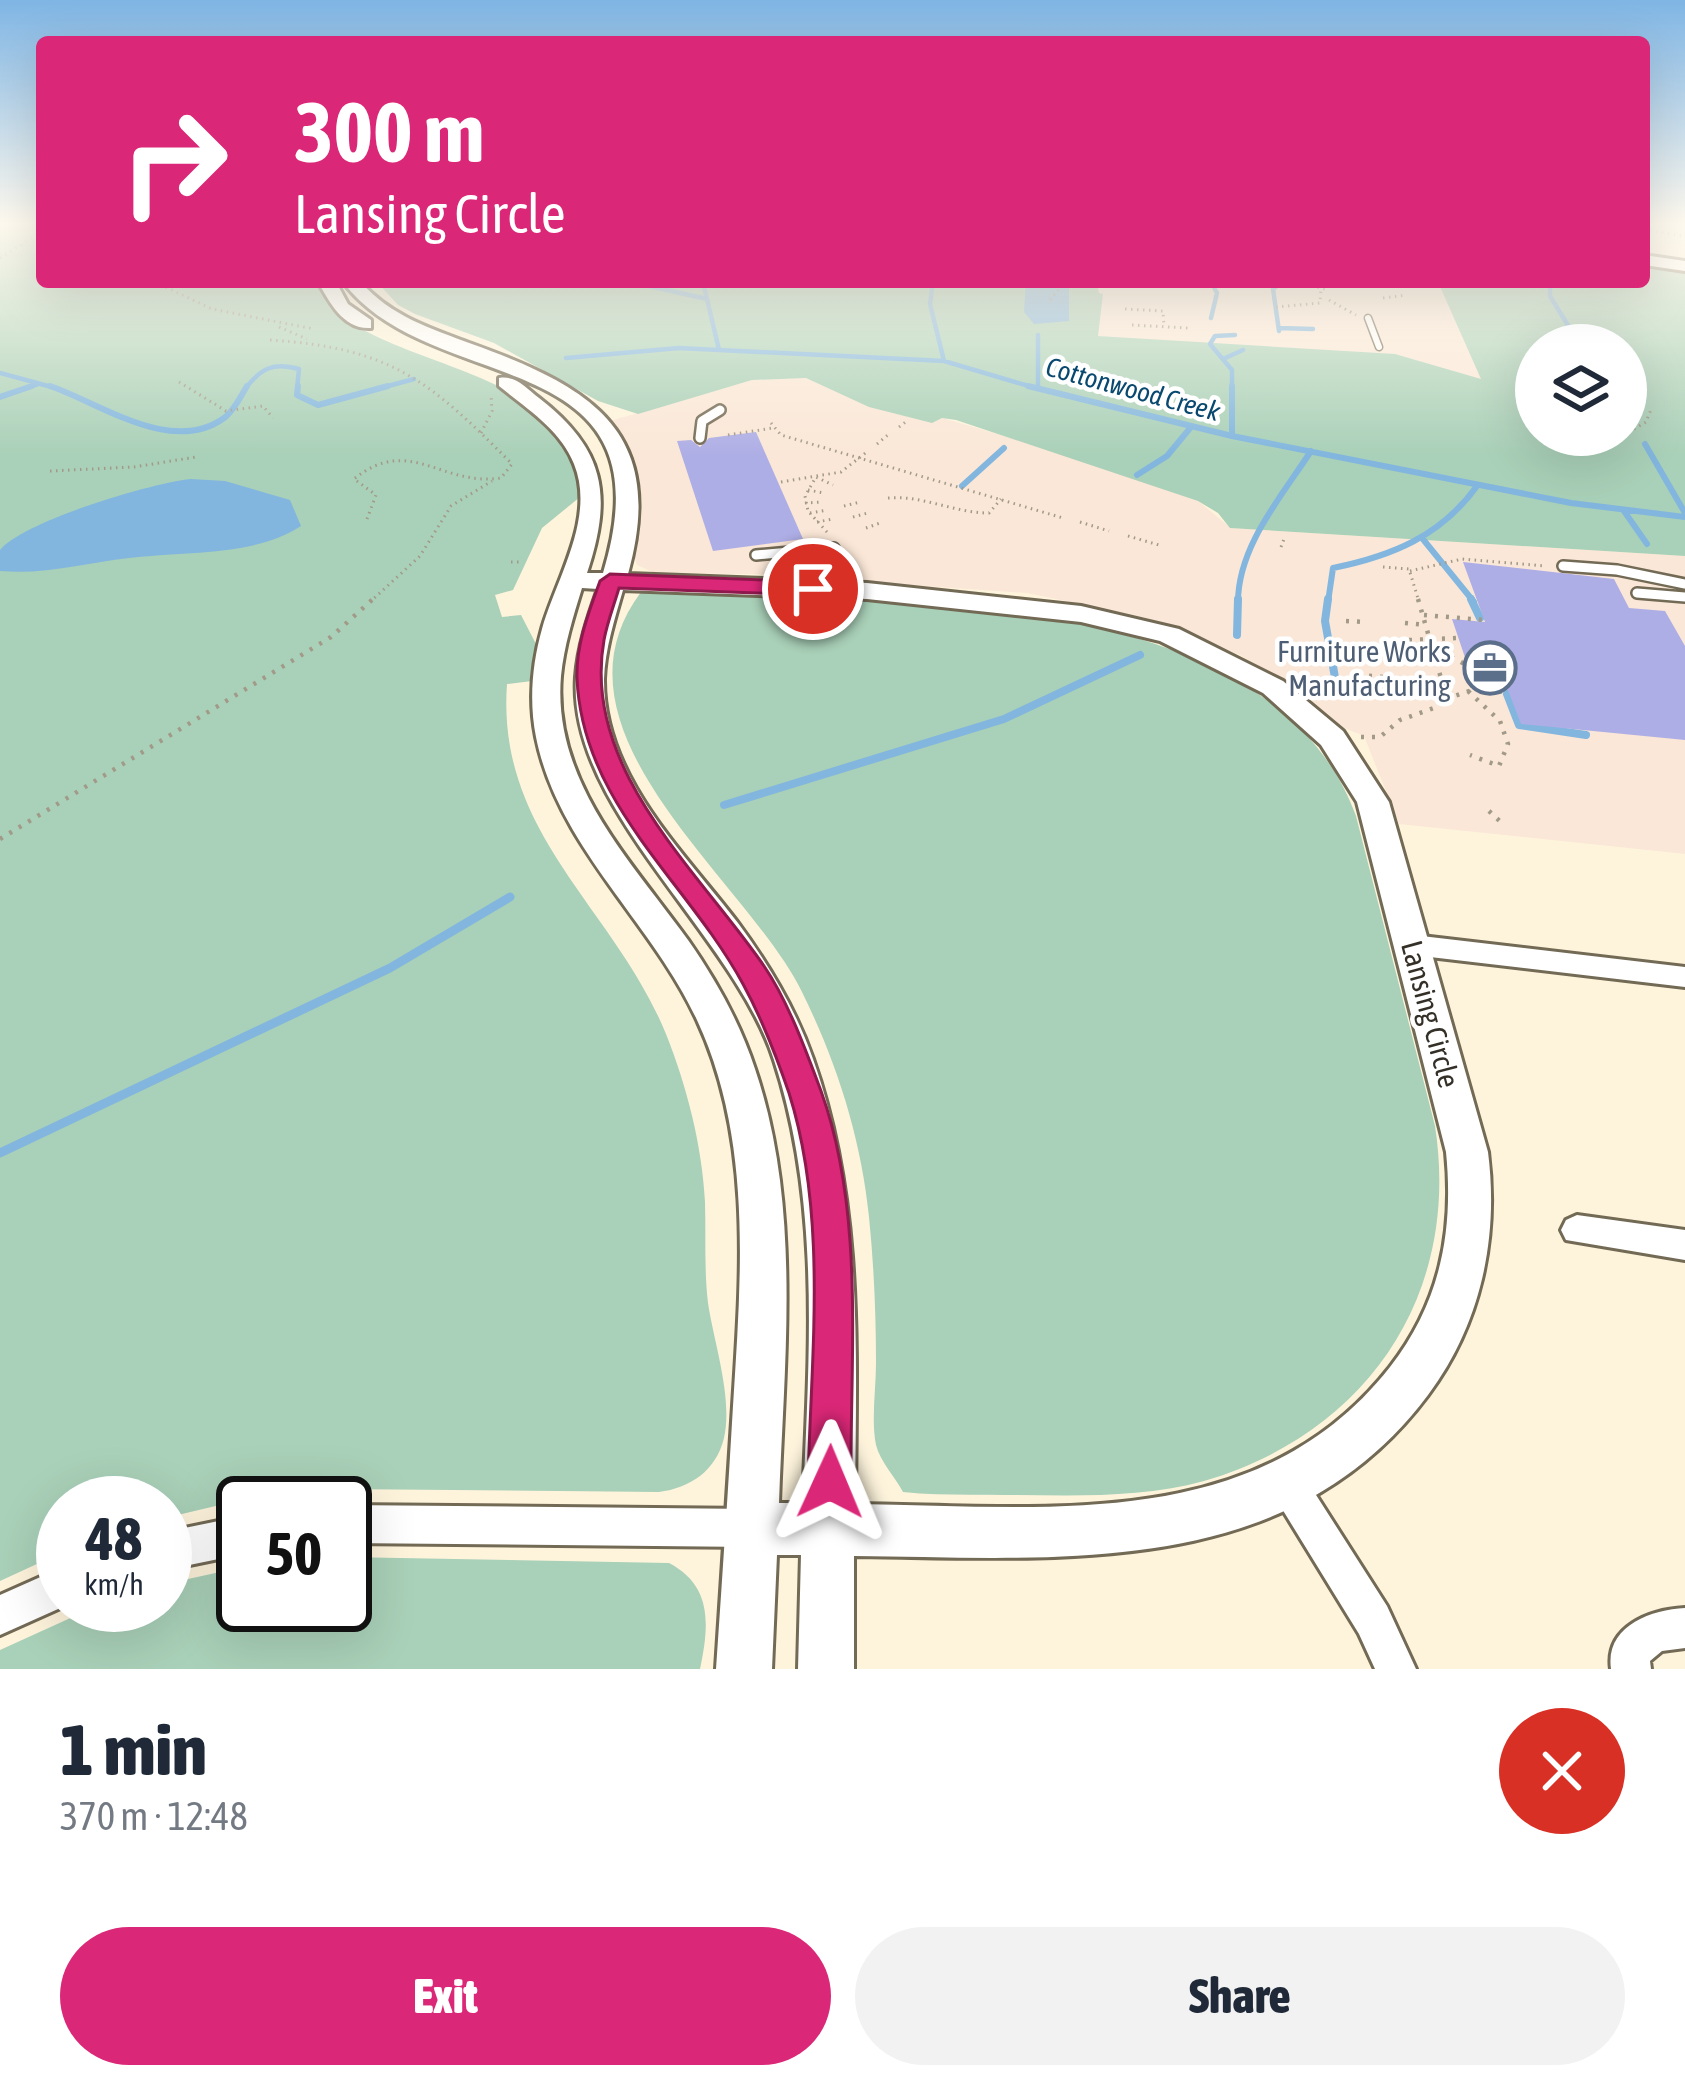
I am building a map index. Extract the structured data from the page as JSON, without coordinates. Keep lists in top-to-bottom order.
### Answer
{
  "streets": {
    "main road": ["Lansing Circle"]
  },
  "water": ["Cottonwood Creek"],
  "places": {
    "office": ["Furniture Works Manufacturing"]
  },
  "page": {
    "turn": ["300 m", "Lansing Circle"],
    "speed": "48 km/h",
    "limit": "50",
    "heading": ["1 min", "370 m · 12:48"],
    "buttons": ["Exit", "Share"]
  }
}
